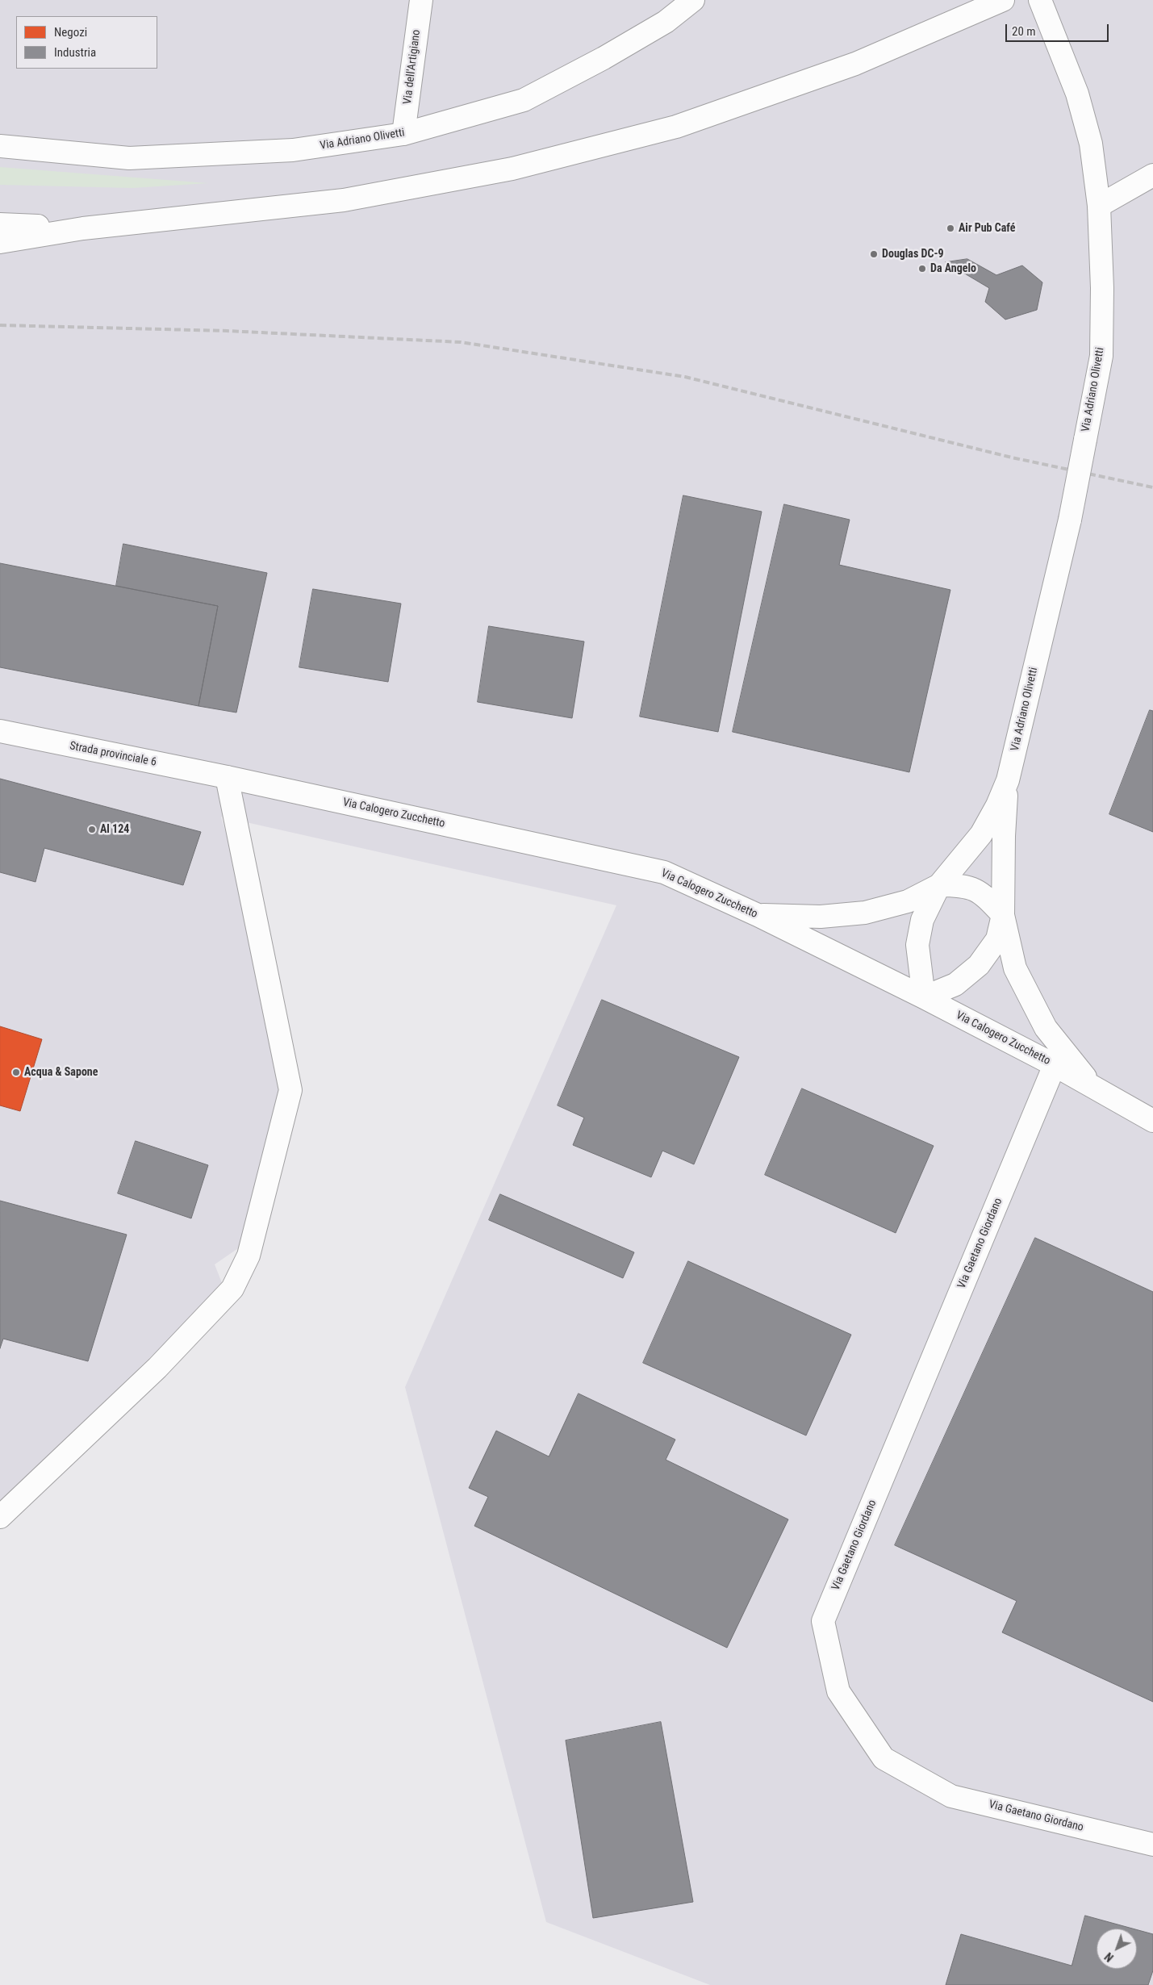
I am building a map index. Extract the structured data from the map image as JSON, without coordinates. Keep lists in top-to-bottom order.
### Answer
{
  "streets": {
    "main road": [
      "Via dell'Artigiano",
      "Via Adriano Olivetti",
      "Strada provinciale 6",
      "Via Calogero Zucchetto",
      "Via Gaetano Giordano"
    ]
  },
  "crossings": [
    ["Via dell'Artigiano", "Via Adriano Olivetti"],
    ["Via Adriano Olivetti", "Via Calogero Zucchetto"],
    ["Strada provinciale 6", "Via Calogero Zucchetto"],
    ["Via Calogero Zucchetto", "Via Gaetano Giordano"]
  ],
  "places": [
    "Air Pub Café",
    "Douglas DC-9",
    "Da Angelo",
    "Al 124",
    "Acqua & Sapone"
  ],
  "legend": ["Negozi", "Industria"],
  "scale_bar": "20 m",
  "north": "bottom left"
}
